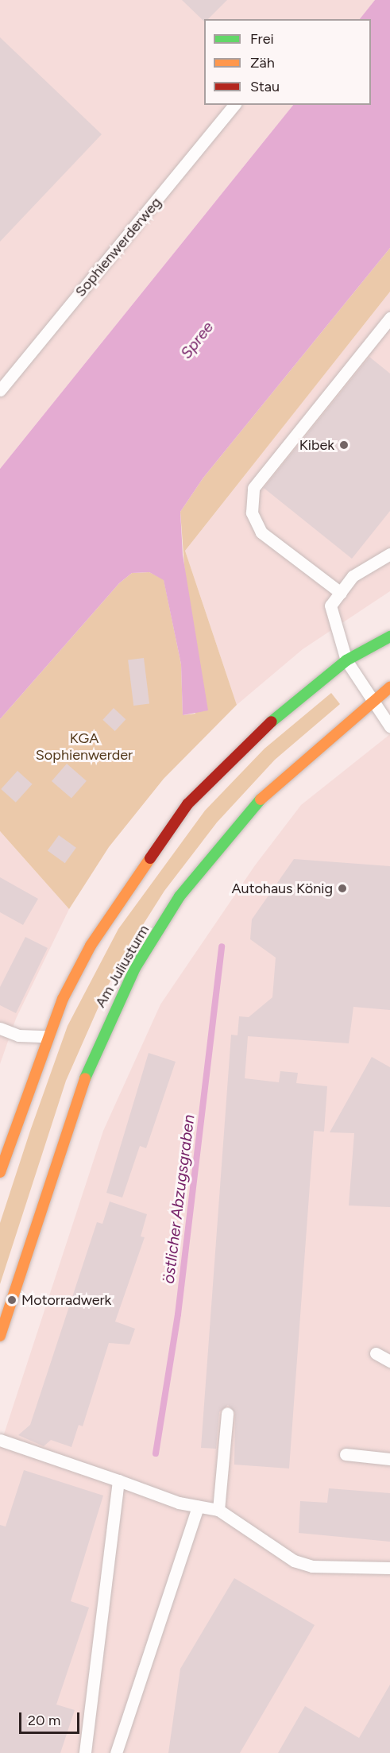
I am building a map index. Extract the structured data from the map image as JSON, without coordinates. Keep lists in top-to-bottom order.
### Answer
{
  "streets": {
    "main road": ["Am Juliusturm"],
    "lane": ["Sophienwerderweg"]
  },
  "water": ["Spree", "östlicher Abzugsgraben"],
  "parks": ["KGA Sophienwerder"],
  "places": ["Kibek", "Autohaus König", "Motorradwerk"],
  "legend": ["Frei", "Zäh", "Stau"],
  "scale_bar": "20 m"
}
